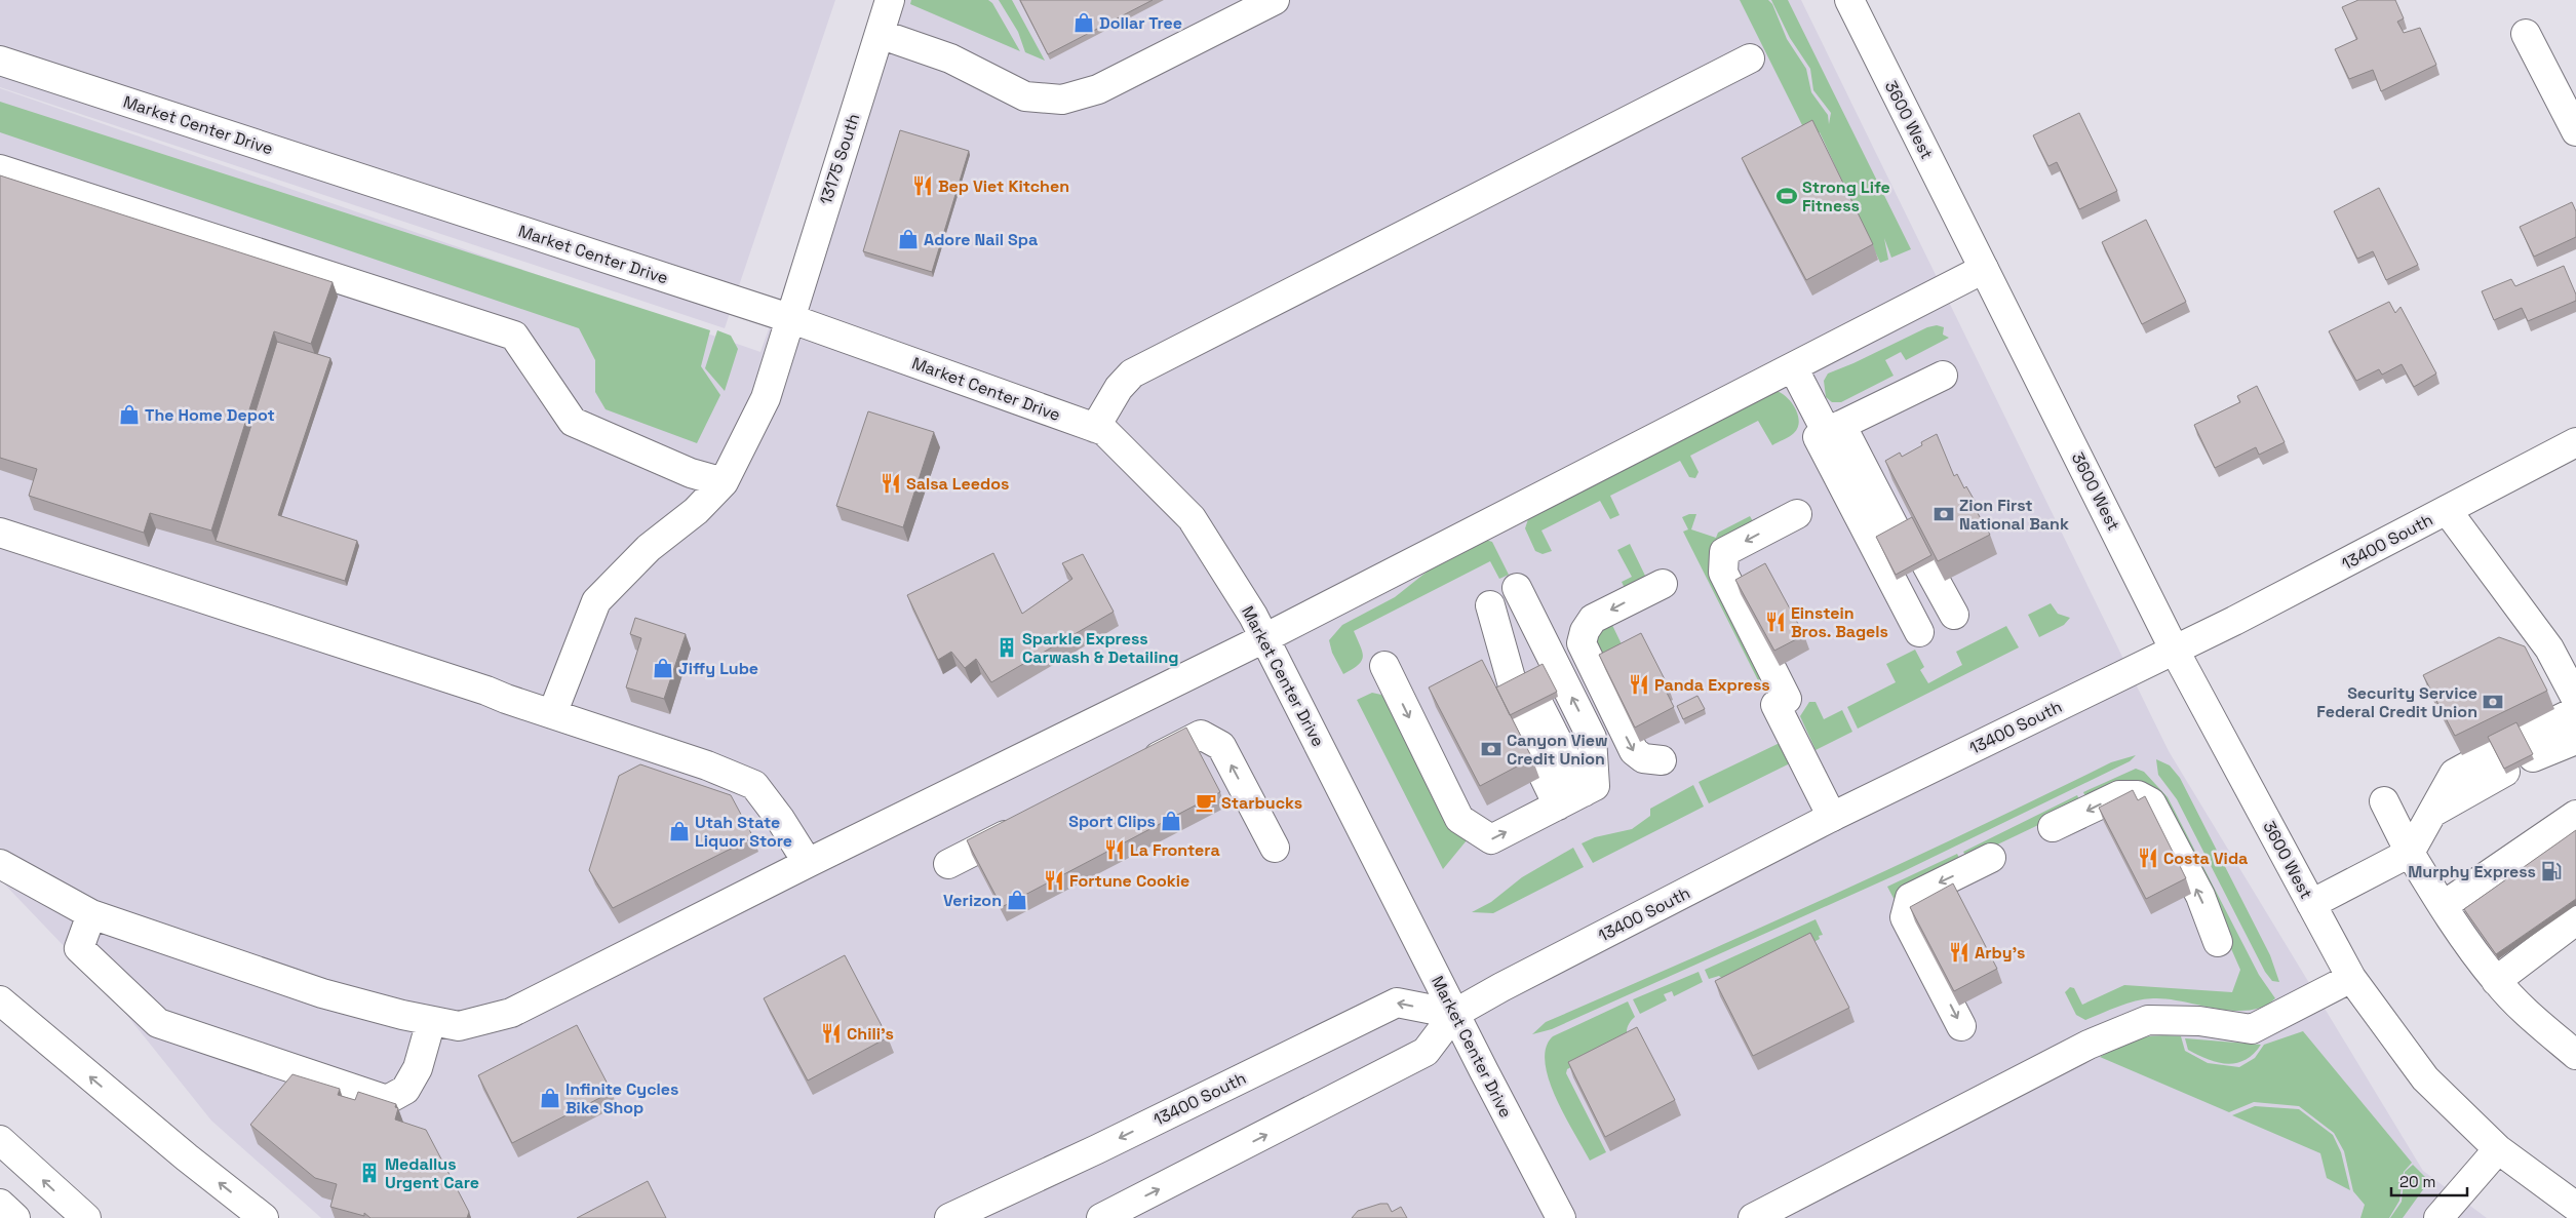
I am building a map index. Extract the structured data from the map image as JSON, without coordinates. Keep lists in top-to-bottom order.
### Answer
{
  "streets": {
    "main road": [
      "3600 West",
      "Market Center Drive",
      "13175 South",
      "13400 South"
    ]
  },
  "crossings": [
    ["3600 West", "13400 South"],
    ["Market Center Drive", "13175 South"],
    ["Market Center Drive", "13400 South"]
  ],
  "places": {
    "shop": [
      "Dollar Tree",
      "Adore Nail Spa",
      "The Home Depot",
      "Jiffy Lube",
      "Sport Clips",
      "Utah State Liquor Store",
      "Verizon",
      "Infinite Cycles Bike Shop"
    ],
    "restaurant": [
      "Bep Viet Kitchen",
      "Salsa Leedos",
      "Einstein Bros. Bagels",
      "Panda Express",
      "La Frontera",
      "Costa Vida",
      "Fortune Cookie",
      "Arby's",
      "Chili's"
    ],
    "sports": ["Strong Life Fitness"],
    "bank": ["Zion First National Bank", "Security Service Federal Credit Union", "Canyon View Credit Union"],
    "building": ["Sparkle Express Carwash & Detailing", "Medallus Urgent Care"],
    "cafe": ["Starbucks"],
    "fuel station": ["Murphy Express"]
  },
  "scale_bar": "20 m"
}
